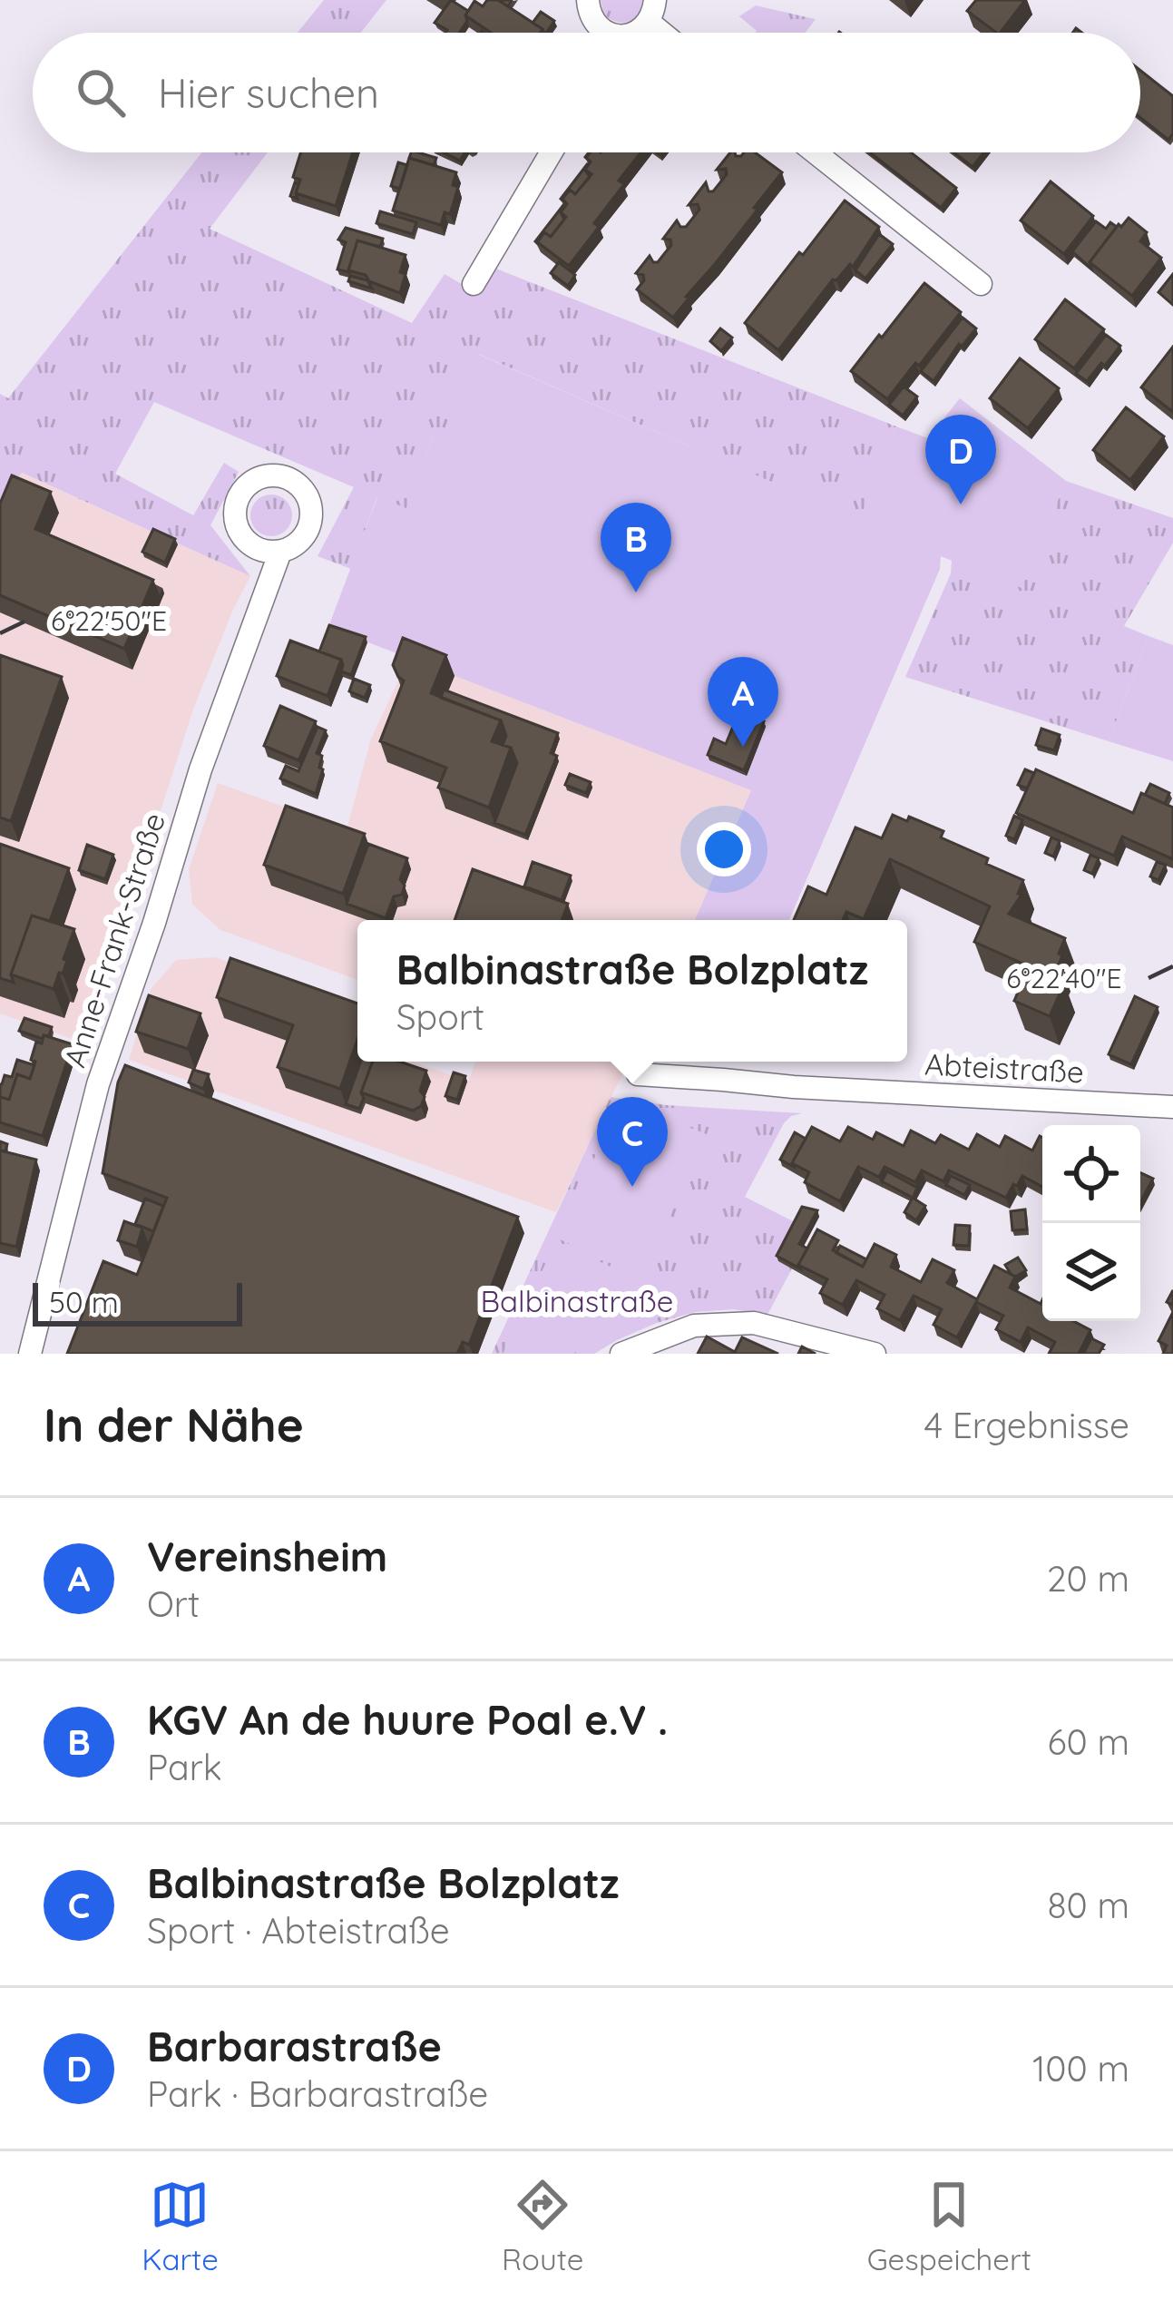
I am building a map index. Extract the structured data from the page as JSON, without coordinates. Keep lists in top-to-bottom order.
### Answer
{
  "streets": {
    "street": ["Anne-Frank-Straße", "Abteistraße"]
  },
  "parks": ["Balbinastraße"],
  "scale_bar": "50 m",
  "page": {
    "search": "Hier suchen",
    "pins": [
      "D",
      "B",
      "A",
      "C"
    ],
    "popup": ["Balbinastraße Bolzplatz", "Sport"],
    "scale": "50 m",
    "heading": ["In der Nähe", "4 Ergebnisse"],
    "list": [
      {
        "mark": "A",
        "name": "Vereinsheim",
        "note": "Ort",
        "value": "20 m"
      },
      {
        "mark": "B",
        "name": "KGV An de huure Poal e.V .",
        "note": "Park",
        "value": "60 m"
      },
      {
        "mark": "C",
        "name": "Balbinastraße Bolzplatz",
        "note": "Sport · Abteistraße",
        "value": "80 m"
      },
      {
        "mark": "D",
        "name": "Barbarastraße",
        "note": "Park · Barbarastraße",
        "value": "100 m"
      }
    ],
    "nav": ["Karte", "Route", "Gespeichert"]
  },
  "coordinates": ["6°22'50\"E", "6°22'40\"E"]
}
